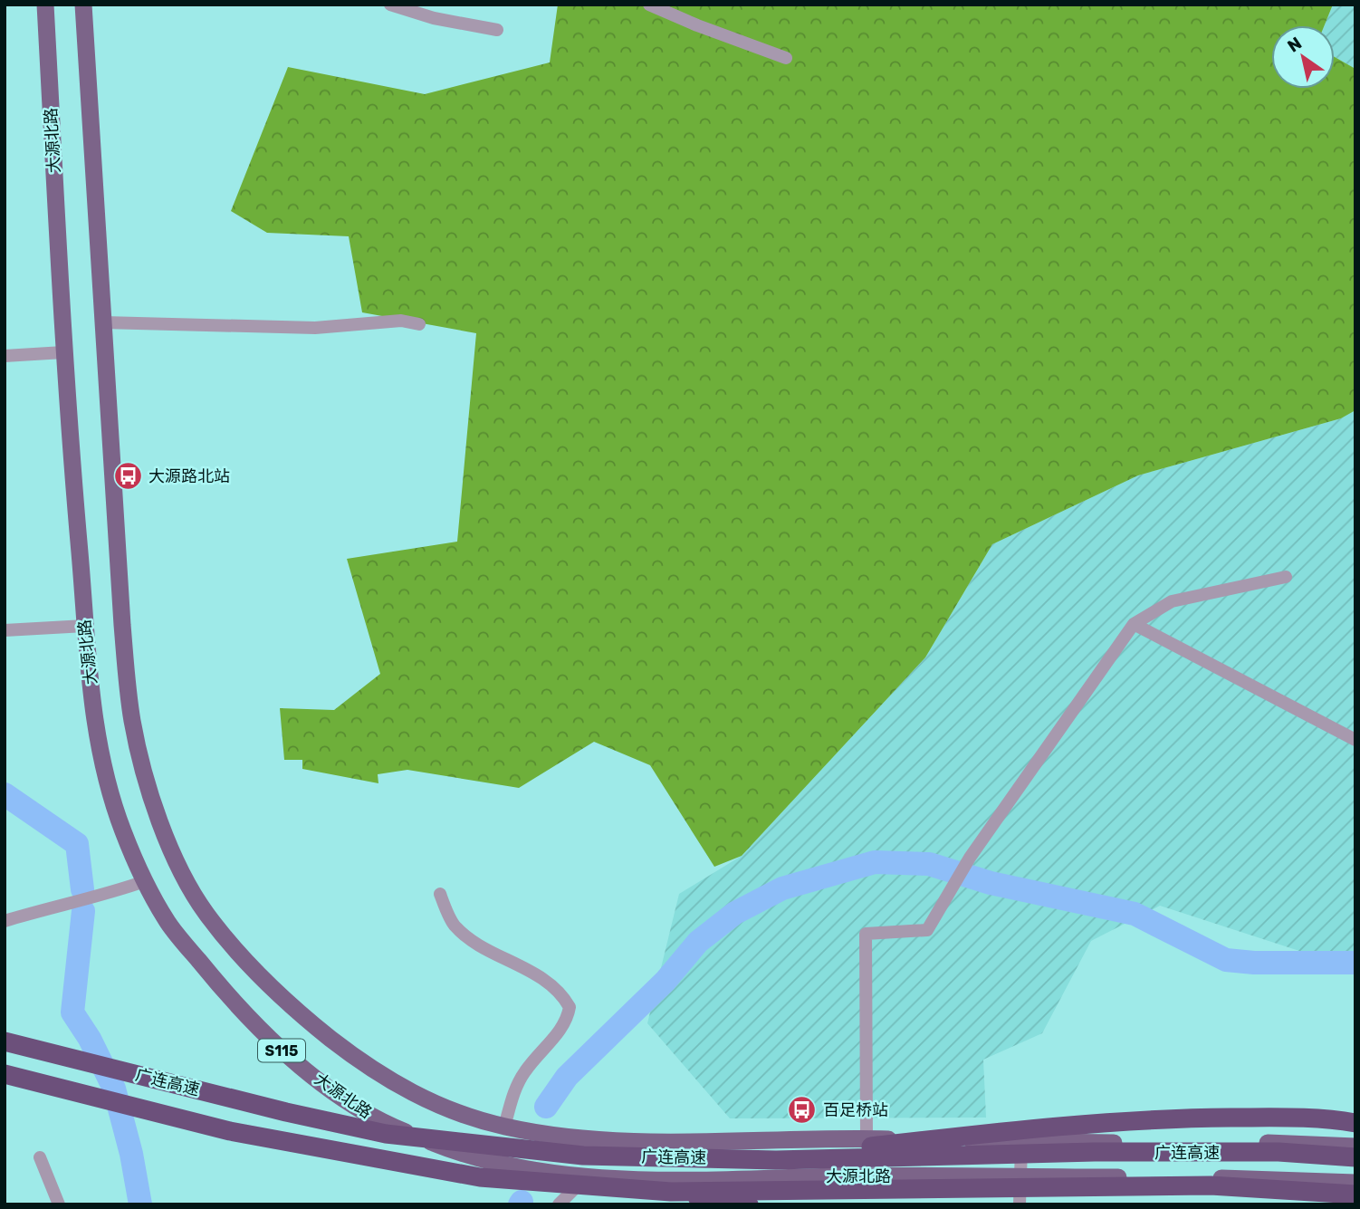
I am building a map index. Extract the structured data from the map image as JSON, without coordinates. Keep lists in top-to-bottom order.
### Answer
{
  "streets": {
    "highway": ["广连高速"],
    "main road": ["大源北路", "S115"]
  },
  "places": {
    "bus stop": ["大源路北站", "百足桥站"]
  },
  "north": "top left"
}
